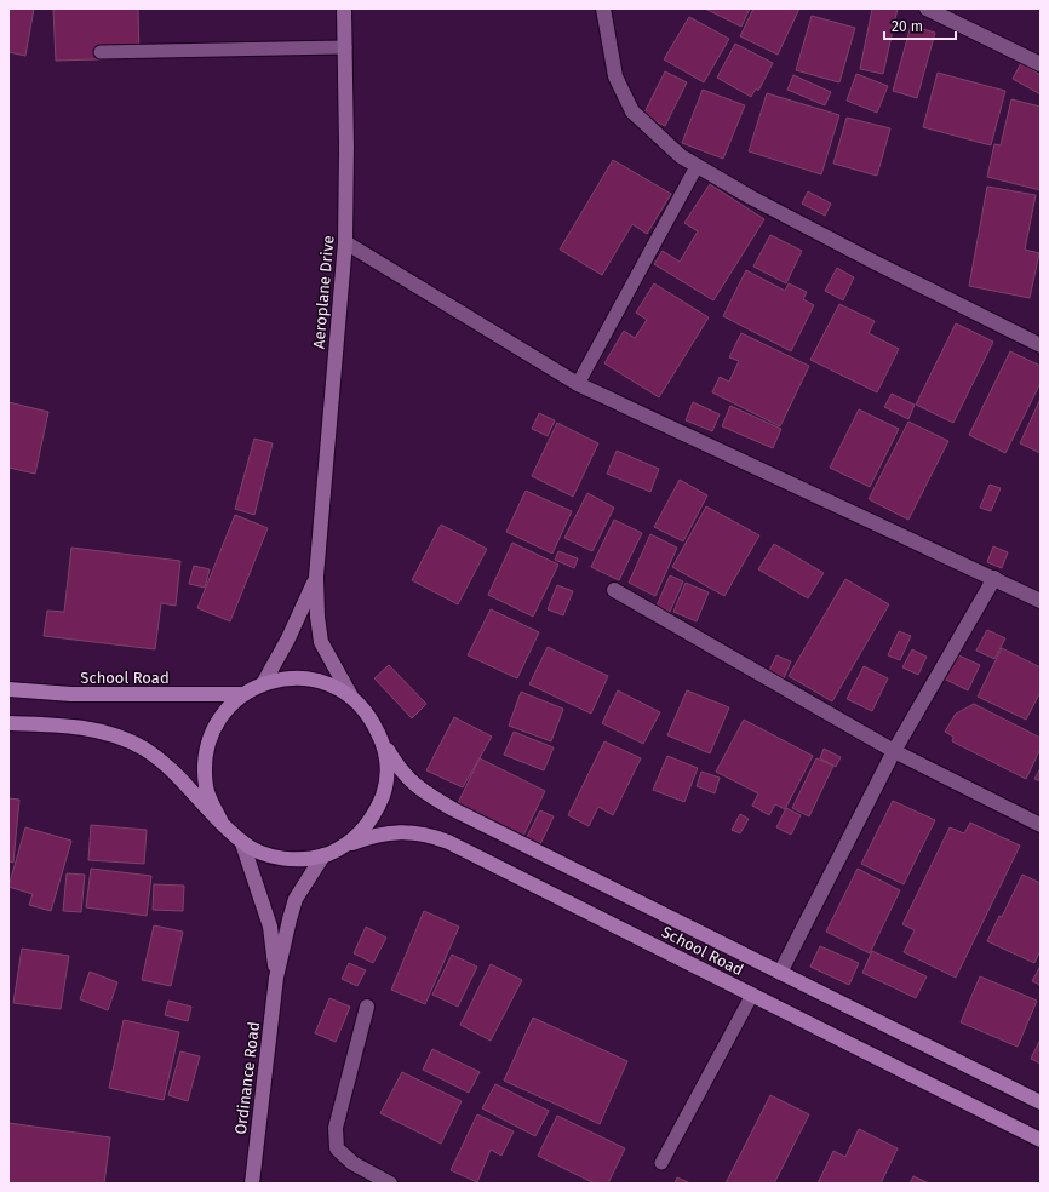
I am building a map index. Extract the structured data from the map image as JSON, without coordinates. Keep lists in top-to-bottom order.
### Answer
{
  "streets": {
    "main road": ["School Road"],
    "street": ["Aeroplane Drive", "Ordinance Road"]
  },
  "scale_bar": "20 m"
}
